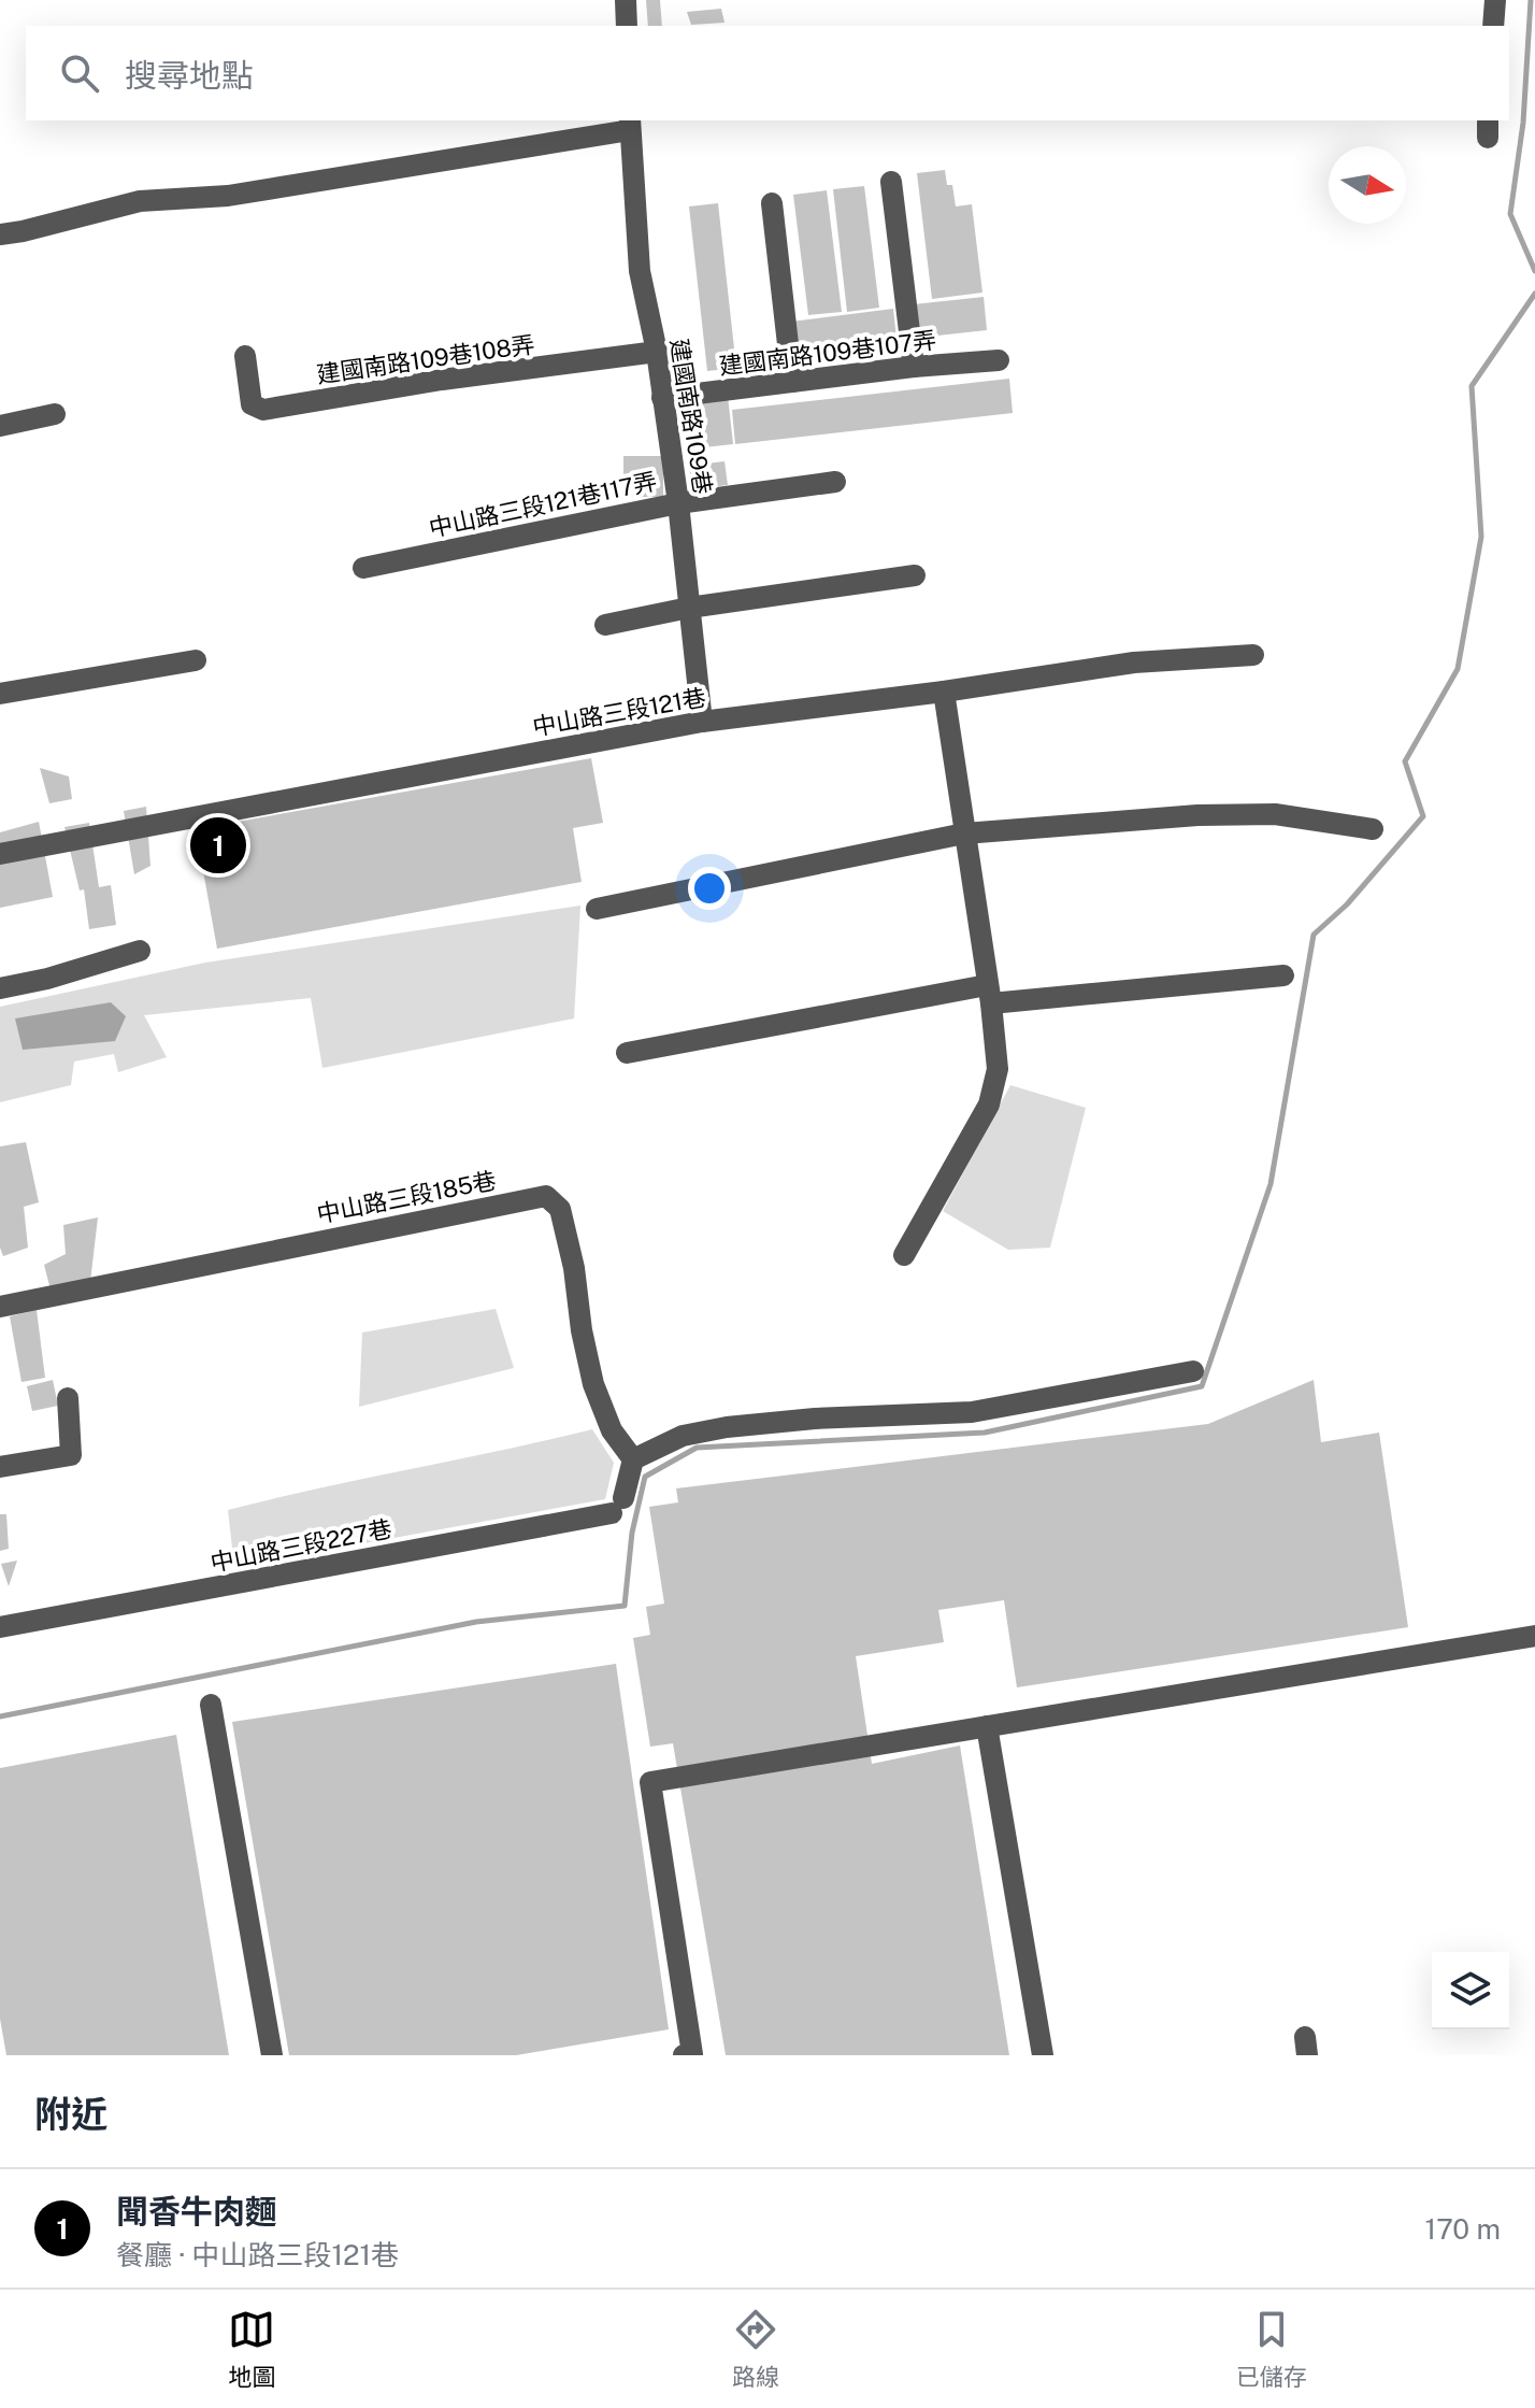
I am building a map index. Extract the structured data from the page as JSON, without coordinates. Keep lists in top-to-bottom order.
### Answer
{
  "streets": {
    "street": [
      "建國南路109巷107弄",
      "建國南路109巷108弄",
      "建國南路109巷",
      "中山路三段121巷117弄",
      "中山路三段121巷",
      "中山路三段185巷",
      "中山路三段227巷"
    ]
  },
  "crossings": [
    ["建國南路109巷107弄", "建國南路109巷"],
    ["建國南路109巷108弄", "建國南路109巷"],
    ["建國南路109巷", "中山路三段121巷117弄"],
    ["建國南路109巷", "中山路三段121巷"],
    ["中山路三段185巷", "中山路三段227巷"]
  ],
  "north": "right",
  "page": {
    "search": "搜尋地點",
    "pins": "1",
    "heading": "附近",
    "list": [
      {
        "mark": "1",
        "name": "聞香牛肉麵",
        "note": "餐廳 · 中山路三段121巷",
        "value": "170 m"
      }
    ],
    "nav": ["地圖", "路線", "已儲存"]
  }
}
